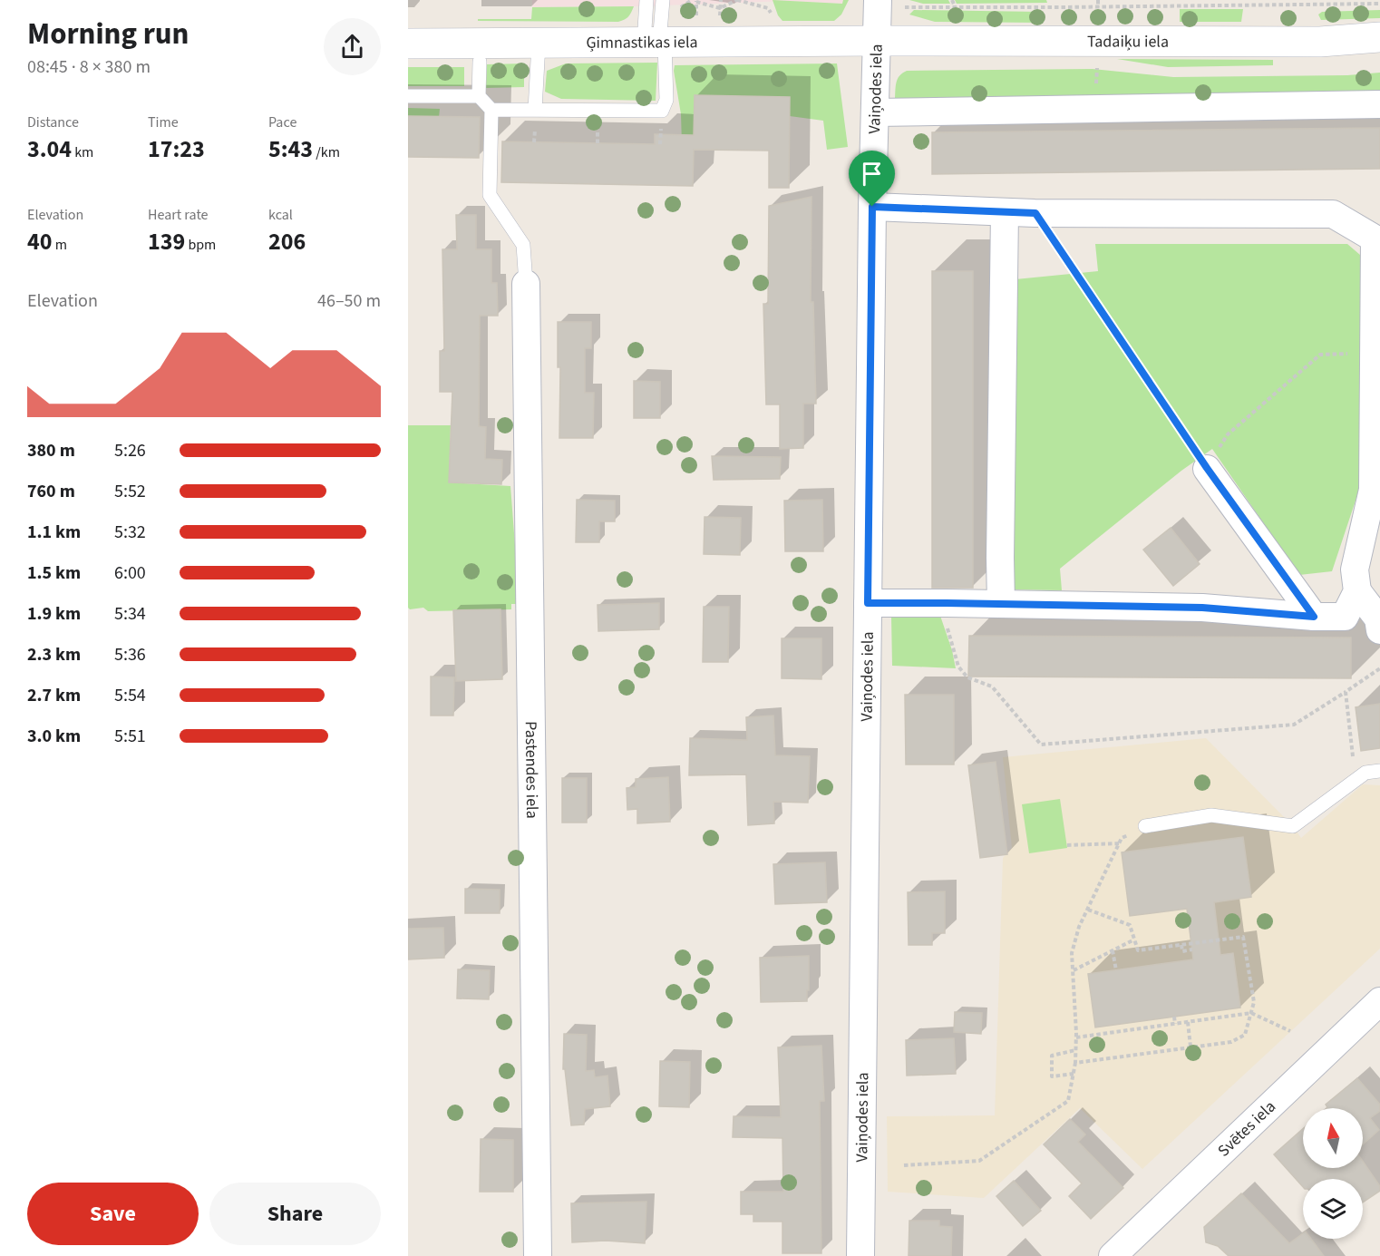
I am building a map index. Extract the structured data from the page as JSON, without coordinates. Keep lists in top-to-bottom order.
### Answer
{
  "streets": {
    "street": [
      "Tadaiķu iela",
      "Ģimnastikas iela",
      "Vaiņodes iela",
      "Pastendes iela",
      "Svētes iela"
    ]
  },
  "crossings": [
    ["Tadaiķu iela", "Ģimnastikas iela"],
    ["Tadaiķu iela", "Vaiņodes iela"],
    ["Ģimnastikas iela", "Vaiņodes iela"]
  ],
  "north": "top",
  "page": {
    "heading": ["Morning run", "08:45 · 8 × 380 m"],
    "stats": [
      ["Distance", "3.04 km"],
      ["Time", "17:23"],
      ["Pace", "5:43 /km"],
      ["Elevation", "40 m"],
      ["Heart rate", "139 bpm"],
      ["kcal", "206"]
    ],
    "chart": ["Elevation", "46–50 m"],
    "list": [
      {
        "name": "380 m",
        "note": "5:26"
      },
      {
        "name": "760 m",
        "note": "5:52"
      },
      {
        "name": "1.1 km",
        "note": "5:32"
      },
      {
        "name": "1.5 km",
        "note": "6:00"
      },
      {
        "name": "1.9 km",
        "note": "5:34"
      },
      {
        "name": "2.3 km",
        "note": "5:36"
      },
      {
        "name": "2.7 km",
        "note": "5:54"
      },
      {
        "name": "3.0 km",
        "note": "5:51"
      }
    ],
    "buttons": ["Save", "Share"]
  }
}
